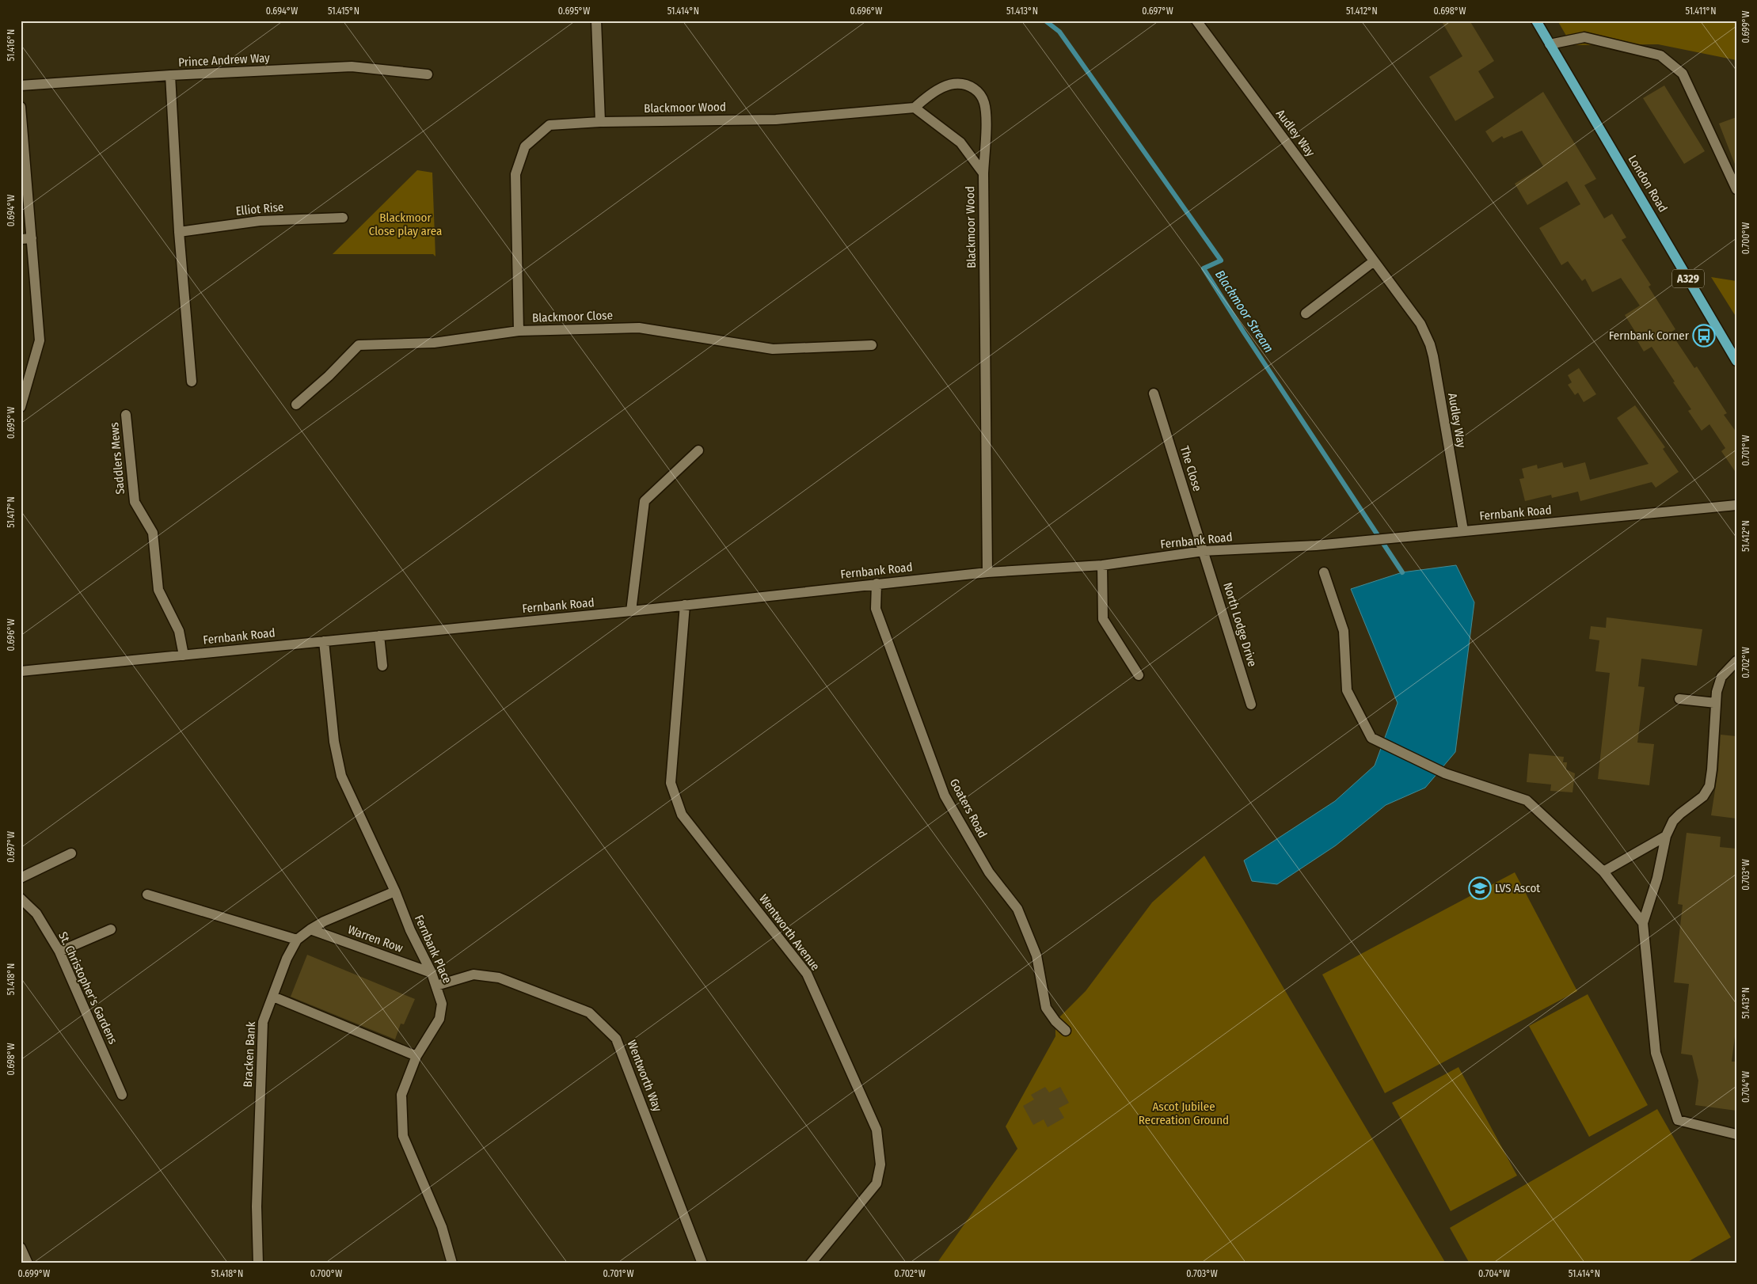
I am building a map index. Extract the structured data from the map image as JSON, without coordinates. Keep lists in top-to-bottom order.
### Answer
{
  "streets": {
    "main road": ["London Road", "A329"],
    "street": [
      "Prince Andrew Way",
      "Blackmoor Wood",
      "Audley Way",
      "Elliot Rise",
      "Blackmoor Close",
      "Saddlers Mews",
      "The Close",
      "Fernbank Road",
      "North Lodge Drive",
      "Goaters Road",
      "Wentworth Avenue",
      "Warren Row",
      "Fernbank Place",
      "St. Christopher's Gardens",
      "Bracken Bank",
      "Wentworth Way"
    ]
  },
  "crossings": [
    ["Blackmoor Wood", "Blackmoor Close"],
    ["Blackmoor Wood", "Fernbank Road"],
    ["Audley Way", "Fernbank Road"],
    ["Saddlers Mews", "Fernbank Road"],
    ["The Close", "Fernbank Road"],
    ["The Close", "North Lodge Drive"],
    ["Fernbank Road", "North Lodge Drive"],
    ["Fernbank Road", "Goaters Road"],
    ["Fernbank Road", "Wentworth Avenue"],
    ["Fernbank Road", "Fernbank Place"],
    ["Warren Row", "Fernbank Place"],
    ["Warren Row", "Bracken Bank"],
    ["Fernbank Place", "Bracken Bank"],
    ["Fernbank Place", "Wentworth Way"]
  ],
  "water": ["Blackmoor Stream"],
  "parks": ["Blackmoor Close play area", "Ascot Jubilee Recreation Ground"],
  "places": {
    "bus stop": ["Fernbank Corner"],
    "school or university": ["LVS Ascot"]
  },
  "coordinates": [
    "0.694°W",
    "51.415°N",
    "0.695°W",
    "51.414°N",
    "0.696°W",
    "51.413°N",
    "0.697°W",
    "51.412°N",
    "0.698°W",
    "51.411°N",
    "0.699°W",
    "51.416°N",
    "0.700°W",
    "0.701°W",
    "51.417°N",
    "0.702°W",
    "0.703°W",
    "51.418°N",
    "0.704°W"
  ]
}
